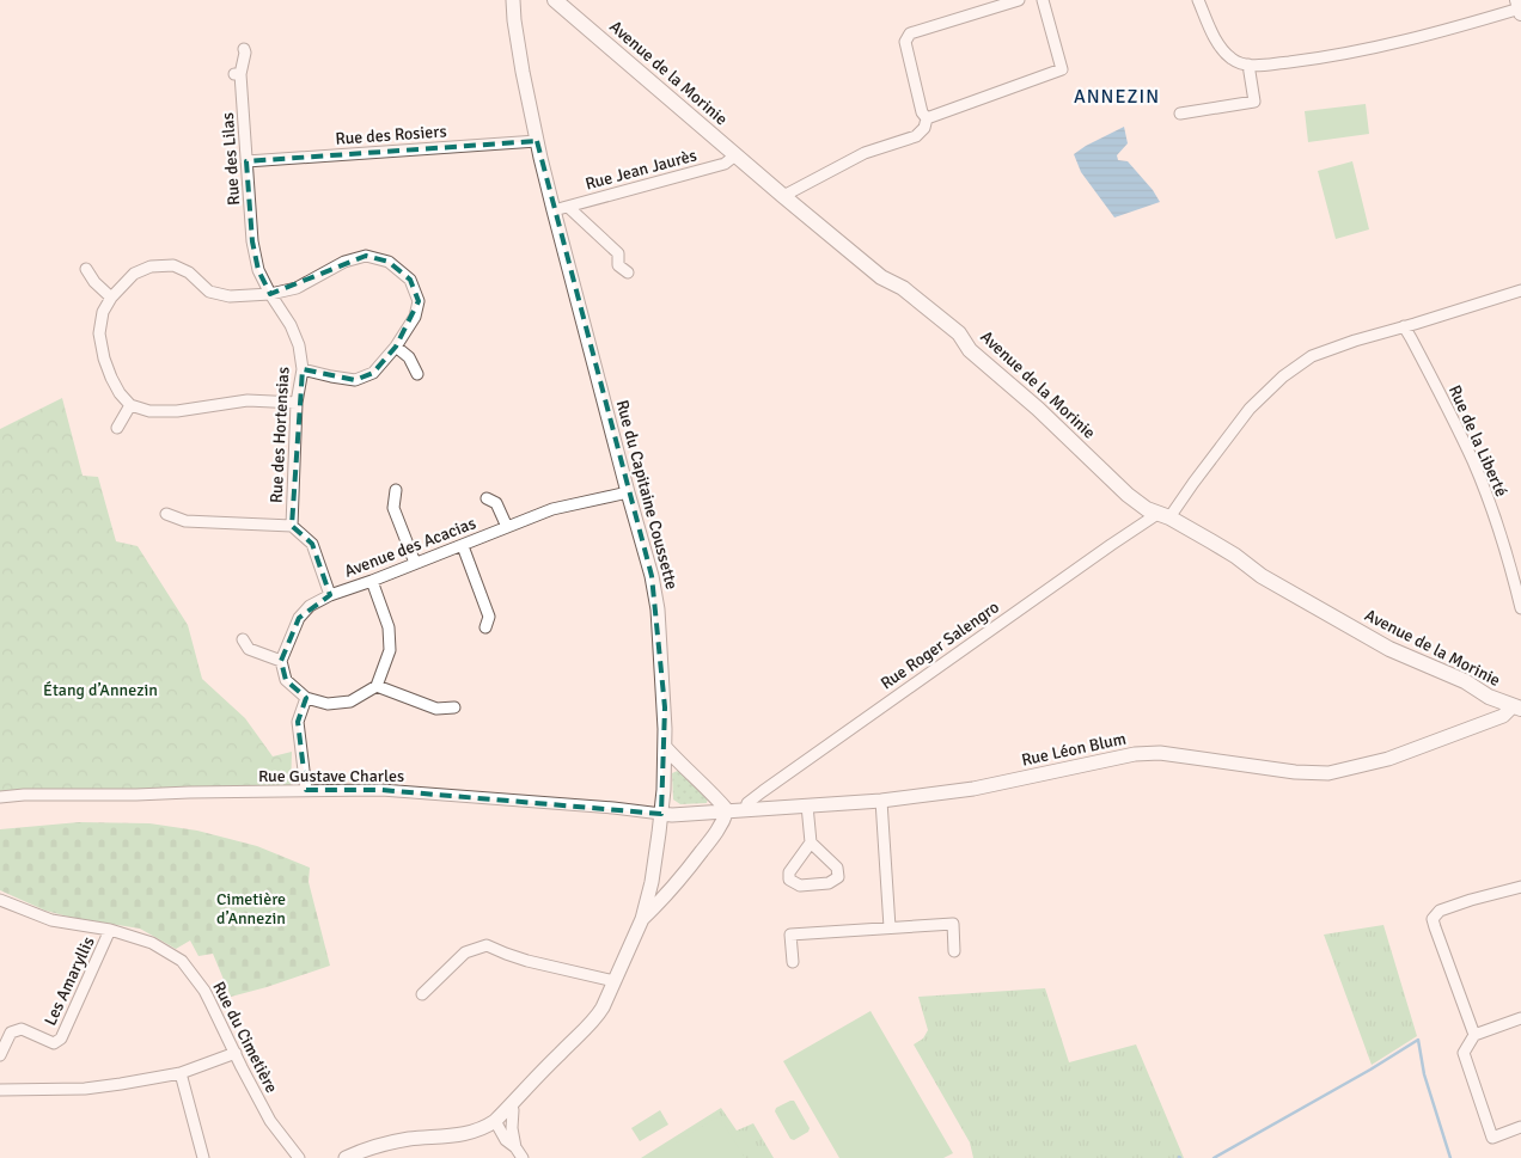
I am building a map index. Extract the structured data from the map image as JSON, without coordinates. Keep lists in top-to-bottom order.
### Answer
{
  "streets": {
    "main road": ["Avenue de la Morinie"],
    "street": [
      "Rue des Rosiers",
      "Rue des Lilas",
      "Rue Jean Jaurès",
      "Rue des Hortensias",
      "Rue de la Liberté",
      "Rue du Capitaine Coussette",
      "Avenue des Acacias",
      "Rue Roger Salengro",
      "Rue Léon Blum",
      "Rue Gustave Charles",
      "Les Amaryllis",
      "Rue du Cimetière"
    ]
  },
  "crossings": [
    ["Avenue de la Morinie", "Rue Jean Jaurès"],
    ["Avenue de la Morinie", "Rue Roger Salengro"],
    ["Avenue de la Morinie", "Rue Léon Blum"],
    ["Rue des Rosiers", "Rue des Lilas"],
    ["Rue des Rosiers", "Rue du Capitaine Coussette"],
    ["Rue des Lilas", "Rue des Hortensias"],
    ["Rue Jean Jaurès", "Rue du Capitaine Coussette"],
    ["Rue des Hortensias", "Avenue des Acacias"],
    ["Rue du Capitaine Coussette", "Avenue des Acacias"],
    ["Rue du Capitaine Coussette", "Rue Léon Blum"],
    ["Rue du Capitaine Coussette", "Rue Gustave Charles"],
    ["Rue Roger Salengro", "Rue Léon Blum"],
    ["Rue Léon Blum", "Rue Gustave Charles"],
    ["Les Amaryllis", "Rue du Cimetière"]
  ],
  "districts": ["ANNEZIN"],
  "parks": ["Étang d’Annezin", "Cimetière d’Annezin"]
}
